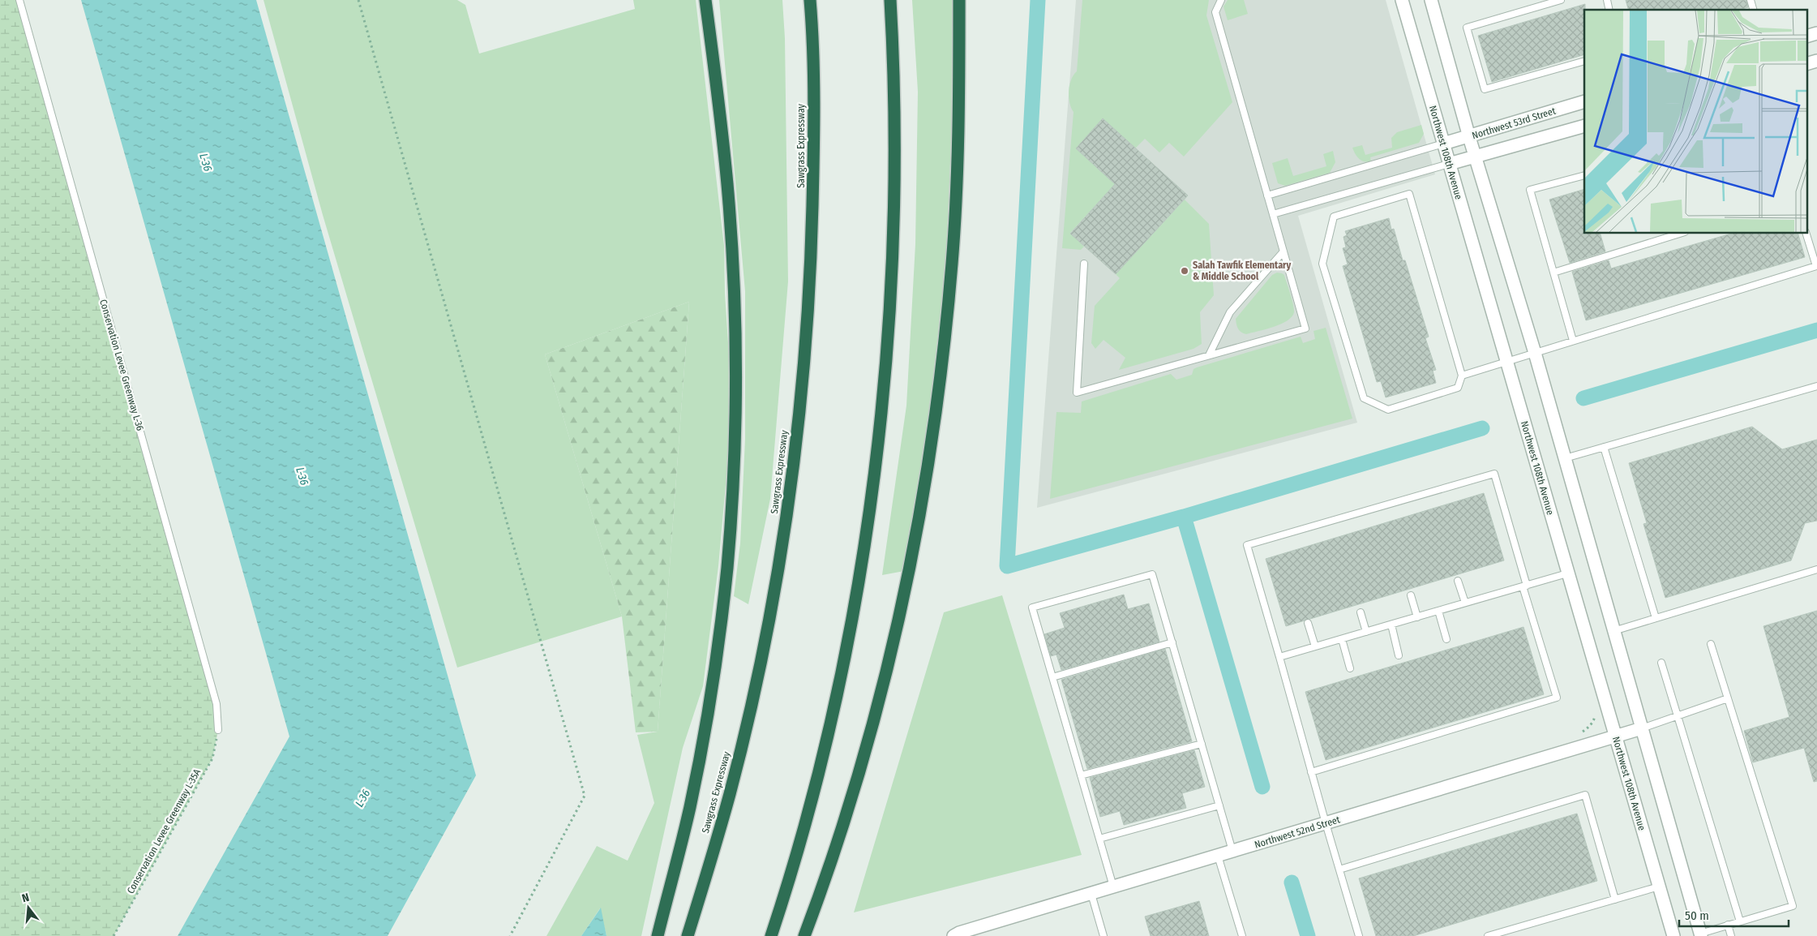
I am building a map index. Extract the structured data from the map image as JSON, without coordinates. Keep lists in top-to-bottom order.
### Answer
{
  "streets": {
    "highway": ["Sawgrass Expressway"],
    "street": ["Northwest 53rd Street", "Northwest 108th Avenue", "Northwest 52nd Street"],
    "lane": ["Conservation Levee Greenway L-36"],
    "path": ["Conservation Levee Greenway L-35A"]
  },
  "crossings": [
    ["Northwest 53rd Street", "Northwest 108th Avenue"],
    ["Northwest 108th Avenue", "Northwest 52nd Street"],
    ["Conservation Levee Greenway L-36", "Conservation Levee Greenway L-35A"]
  ],
  "water": ["L-36"],
  "places": ["Salah Tawfik Elementary & Middle School"],
  "scale_bar": "50 m",
  "north": "top"
}
